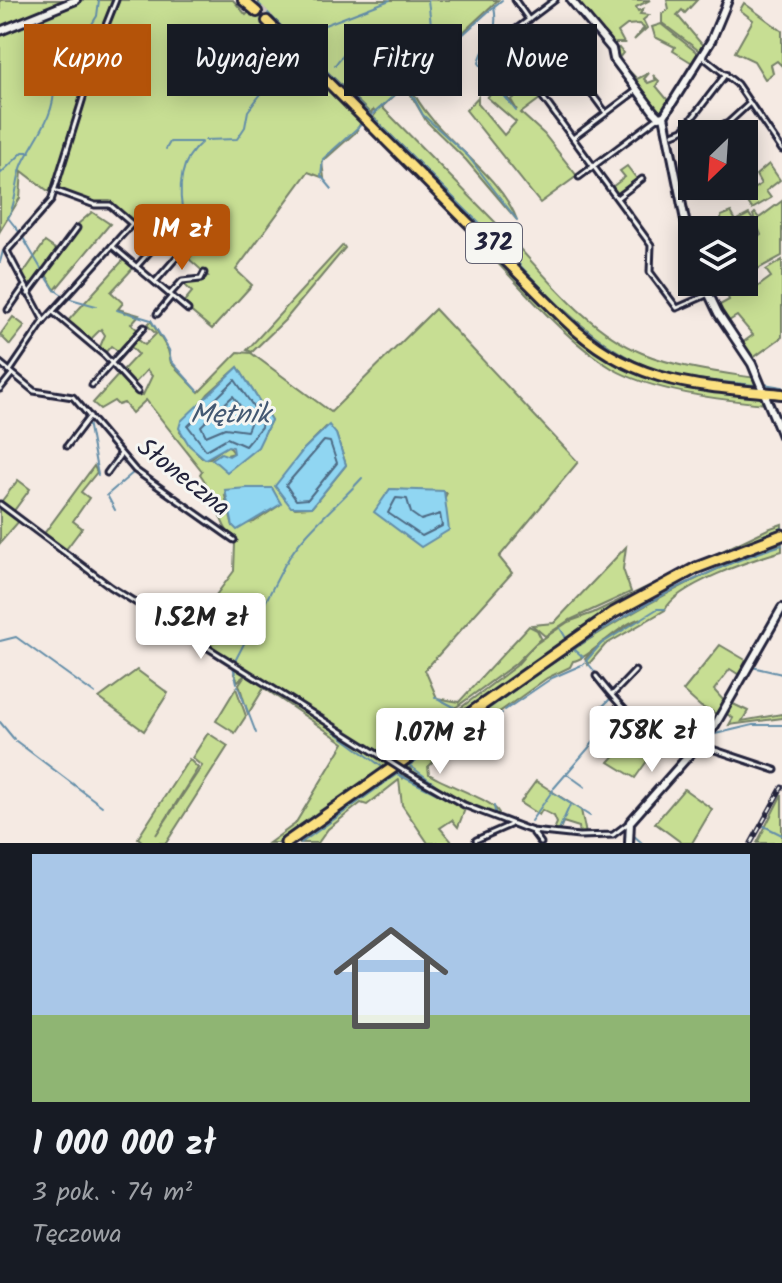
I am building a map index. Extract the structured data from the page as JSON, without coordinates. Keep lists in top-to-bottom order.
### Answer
{
  "streets": {
    "main road": ["372"],
    "street": ["Słoneczna"]
  },
  "water": ["Mętnik"],
  "north": "bottom left",
  "page": {
    "chip": [
      "Kupno",
      "Wynajem",
      "Filtry",
      "Nowe"
    ],
    "price": [
      "1M zł",
      "1.52M zł",
      "758K zł",
      "1.07M zł"
    ],
    "list": [
      {
        "name": "1 000 000 zł",
        "note": "3 pok. · 74 m² · Tęczowa"
      }
    ]
  }
}
